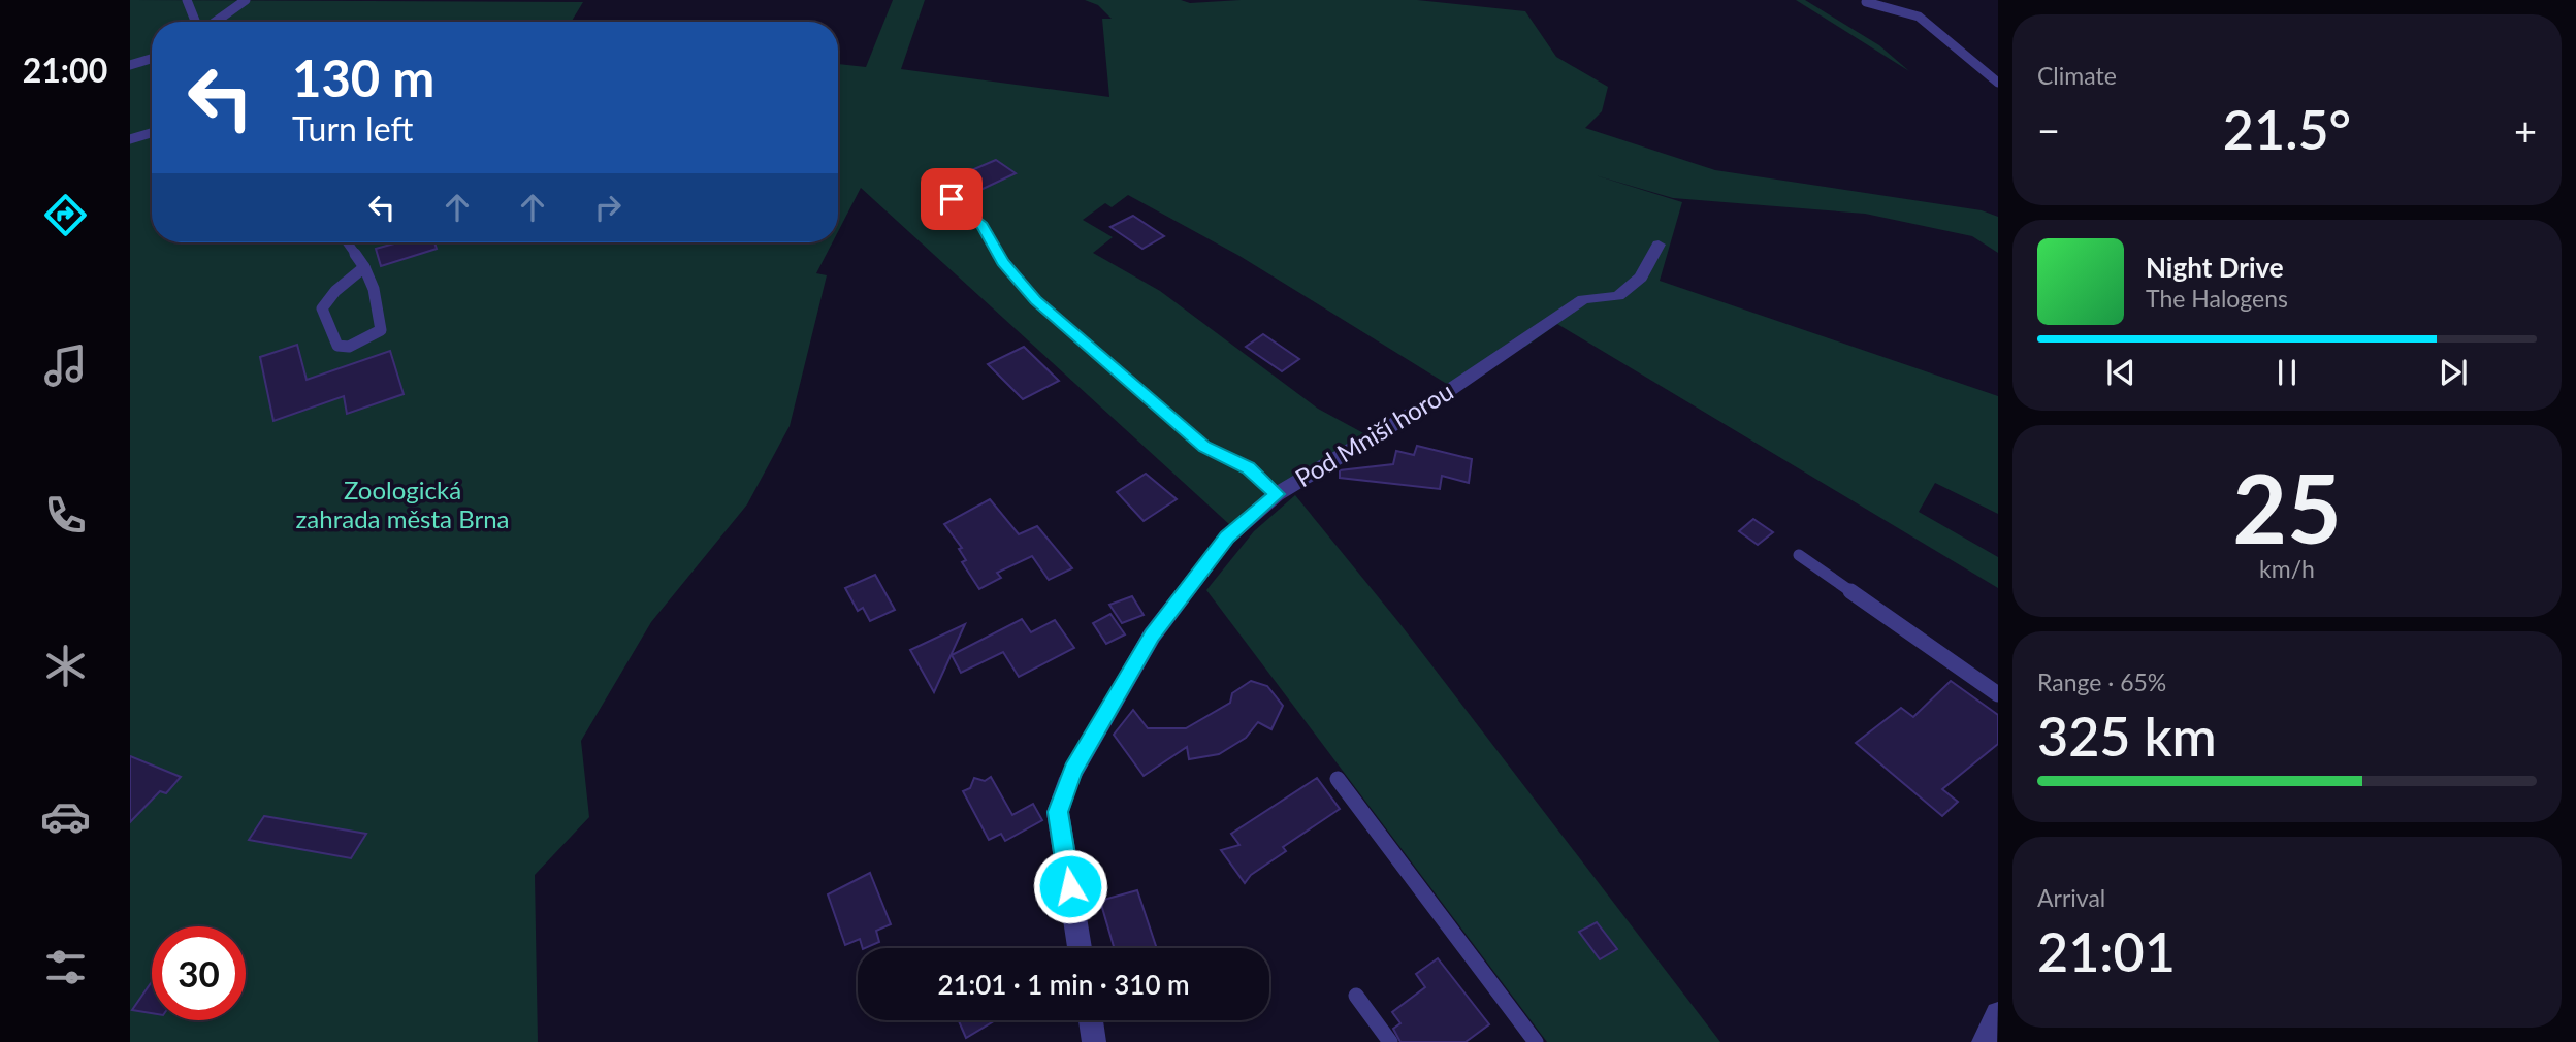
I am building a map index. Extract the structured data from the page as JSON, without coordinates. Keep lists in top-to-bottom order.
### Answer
{
  "streets": {
    "street": ["Pod Mniší horou"]
  },
  "parks": ["Zoologická zahrada města Brna"],
  "page": {
    "tabs": "21:00",
    "tile": [
      "Climate",
      ["25", "km/h"],
      ["Range · 65%", "325 km"],
      ["Arrival", "21:01"]
    ],
    "turn": ["130 m", "Turn left"],
    "heat": ["−", "21.5°", "+"],
    "song": ["Night Drive", "The Halogens"],
    "limit": "30",
    "trip": "21:01 · 1 min · 310 m"
  }
}
